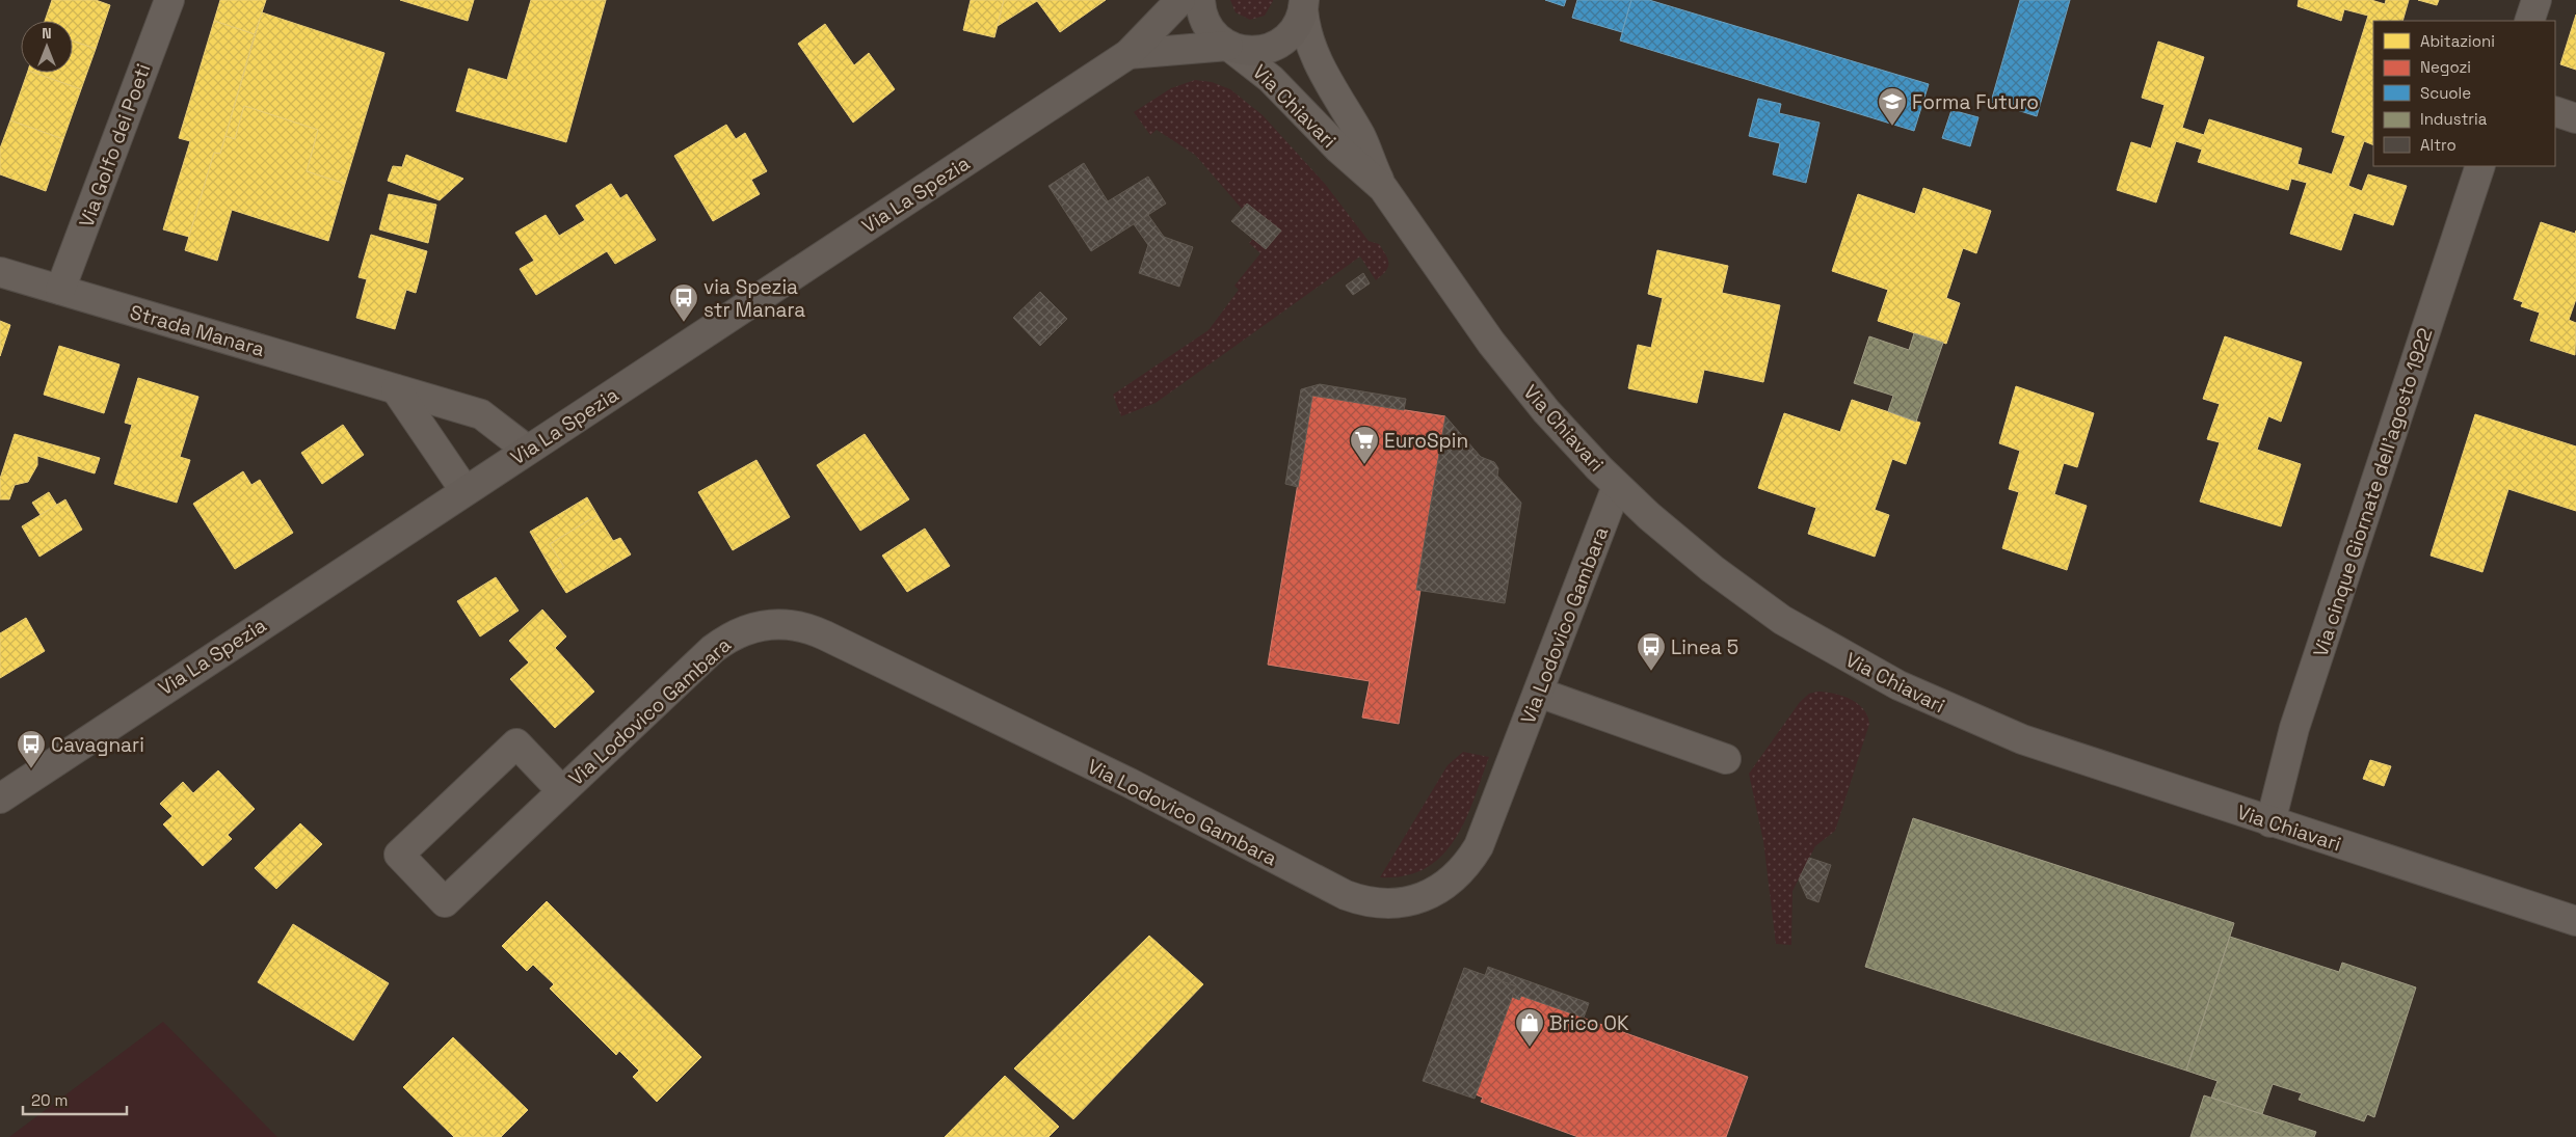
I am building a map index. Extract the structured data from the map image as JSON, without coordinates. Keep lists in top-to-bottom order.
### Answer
{
  "streets": {
    "main road": ["Via La Spezia"],
    "street": [
      "Via Chiavari",
      "Via Golfo dei Poeti",
      "Strada Manara",
      "Via cinque Giornate dell'agosto 1922",
      "Via Lodovico Gambara"
    ]
  },
  "crossings": [
    ["Via Chiavari", "Via La Spezia"],
    ["Via Chiavari", "Via cinque Giornate dell'agosto 1922"],
    ["Via Chiavari", "Via Lodovico Gambara"],
    ["Via Golfo dei Poeti", "Strada Manara"],
    ["Via La Spezia", "Strada Manara"]
  ],
  "places": {
    "school or university": ["Forma Futuro"],
    "bus stop": ["via Spezia str Manara", "Linea 5", "Cavagnari"],
    "supermarket": ["EuroSpin"],
    "shop": ["Brico OK"]
  },
  "legend": [
    "Abitazioni",
    "Negozi",
    "Scuole",
    "Industria",
    "Altro"
  ],
  "scale_bar": "20 m",
  "north": "top"
}
